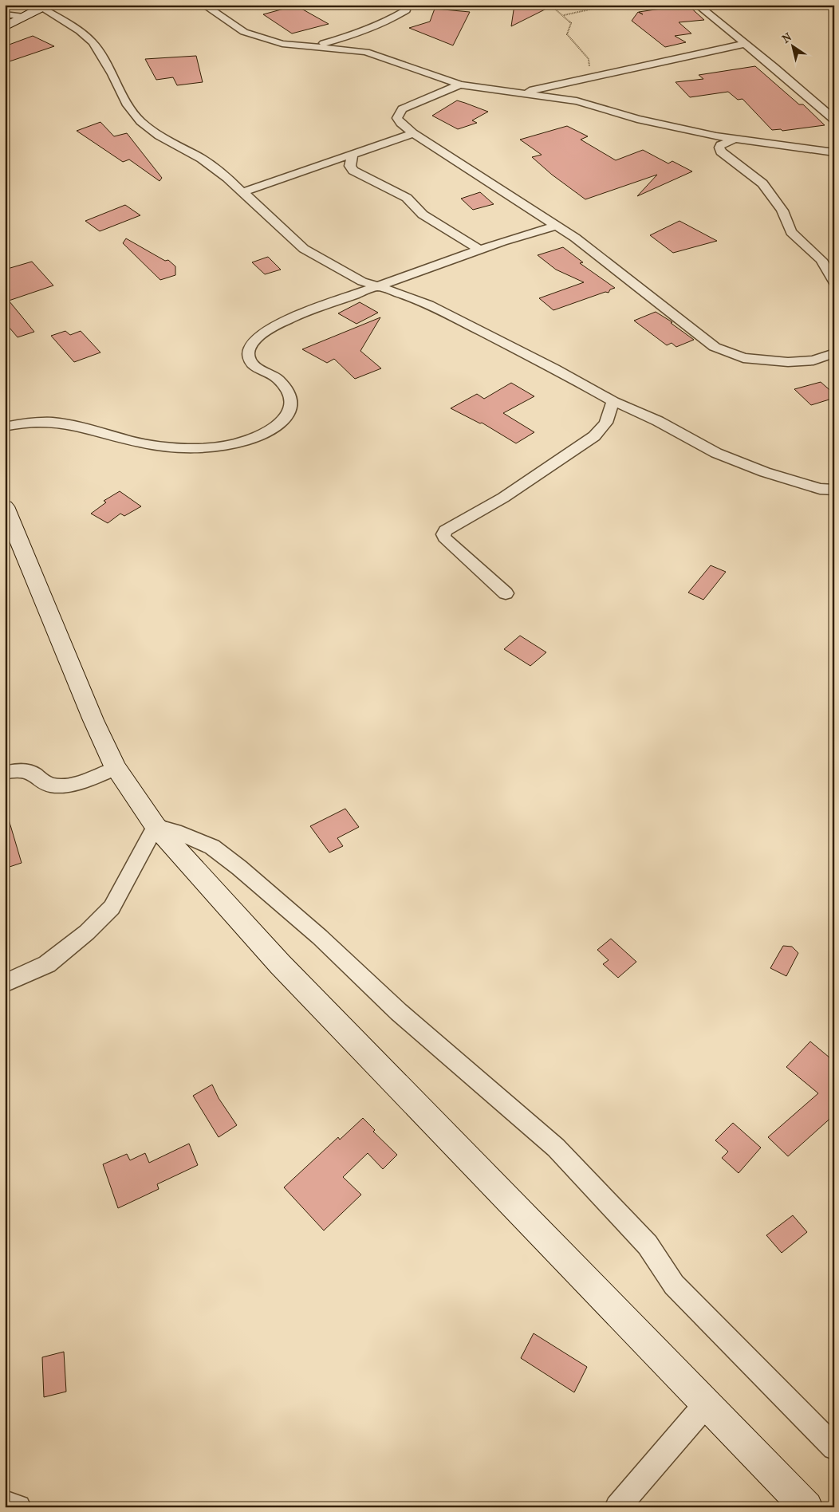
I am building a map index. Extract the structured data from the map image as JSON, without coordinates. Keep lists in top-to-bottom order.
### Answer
{
  "north": "top left"
}
